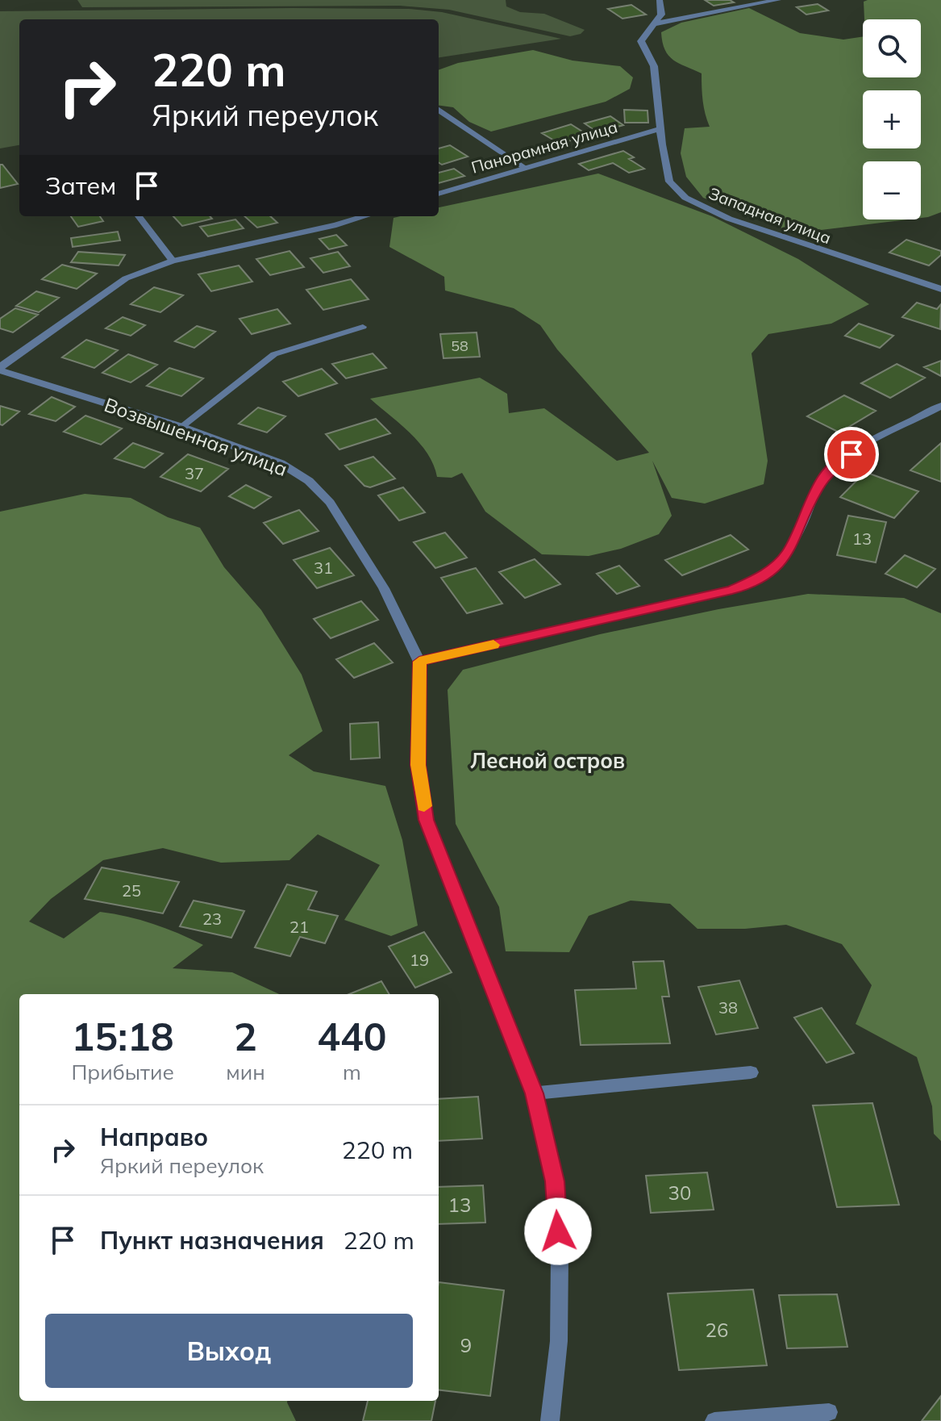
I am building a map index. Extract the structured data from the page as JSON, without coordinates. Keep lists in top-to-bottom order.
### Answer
{
  "streets": {
    "street": ["Панорамная улица", "Западная улица", "Возвышенная улица"]
  },
  "crossings": [
    ["Панорамная улица", "Западная улица"]
  ],
  "districts": ["Лесной остров"],
  "house_numbers": [
    "58",
    "37",
    "13",
    "31",
    "25",
    "23",
    "21",
    "19",
    "38",
    "30",
    "13",
    "26",
    "9"
  ],
  "page": {
    "map_buttons": ["+", "−"],
    "turn": ["220 m", "Яркий переулок"],
    "then": "Затем",
    "eta": [
      "15:18",
      "Прибытие",
      "2",
      "мин",
      "440",
      "m"
    ],
    "list": [
      {
        "name": "Направо",
        "note": "Яркий переулок",
        "value": "220 m"
      },
      {
        "name": "Пункт назначения",
        "value": "220 m"
      }
    ],
    "buttons": "Выход"
  }
}
